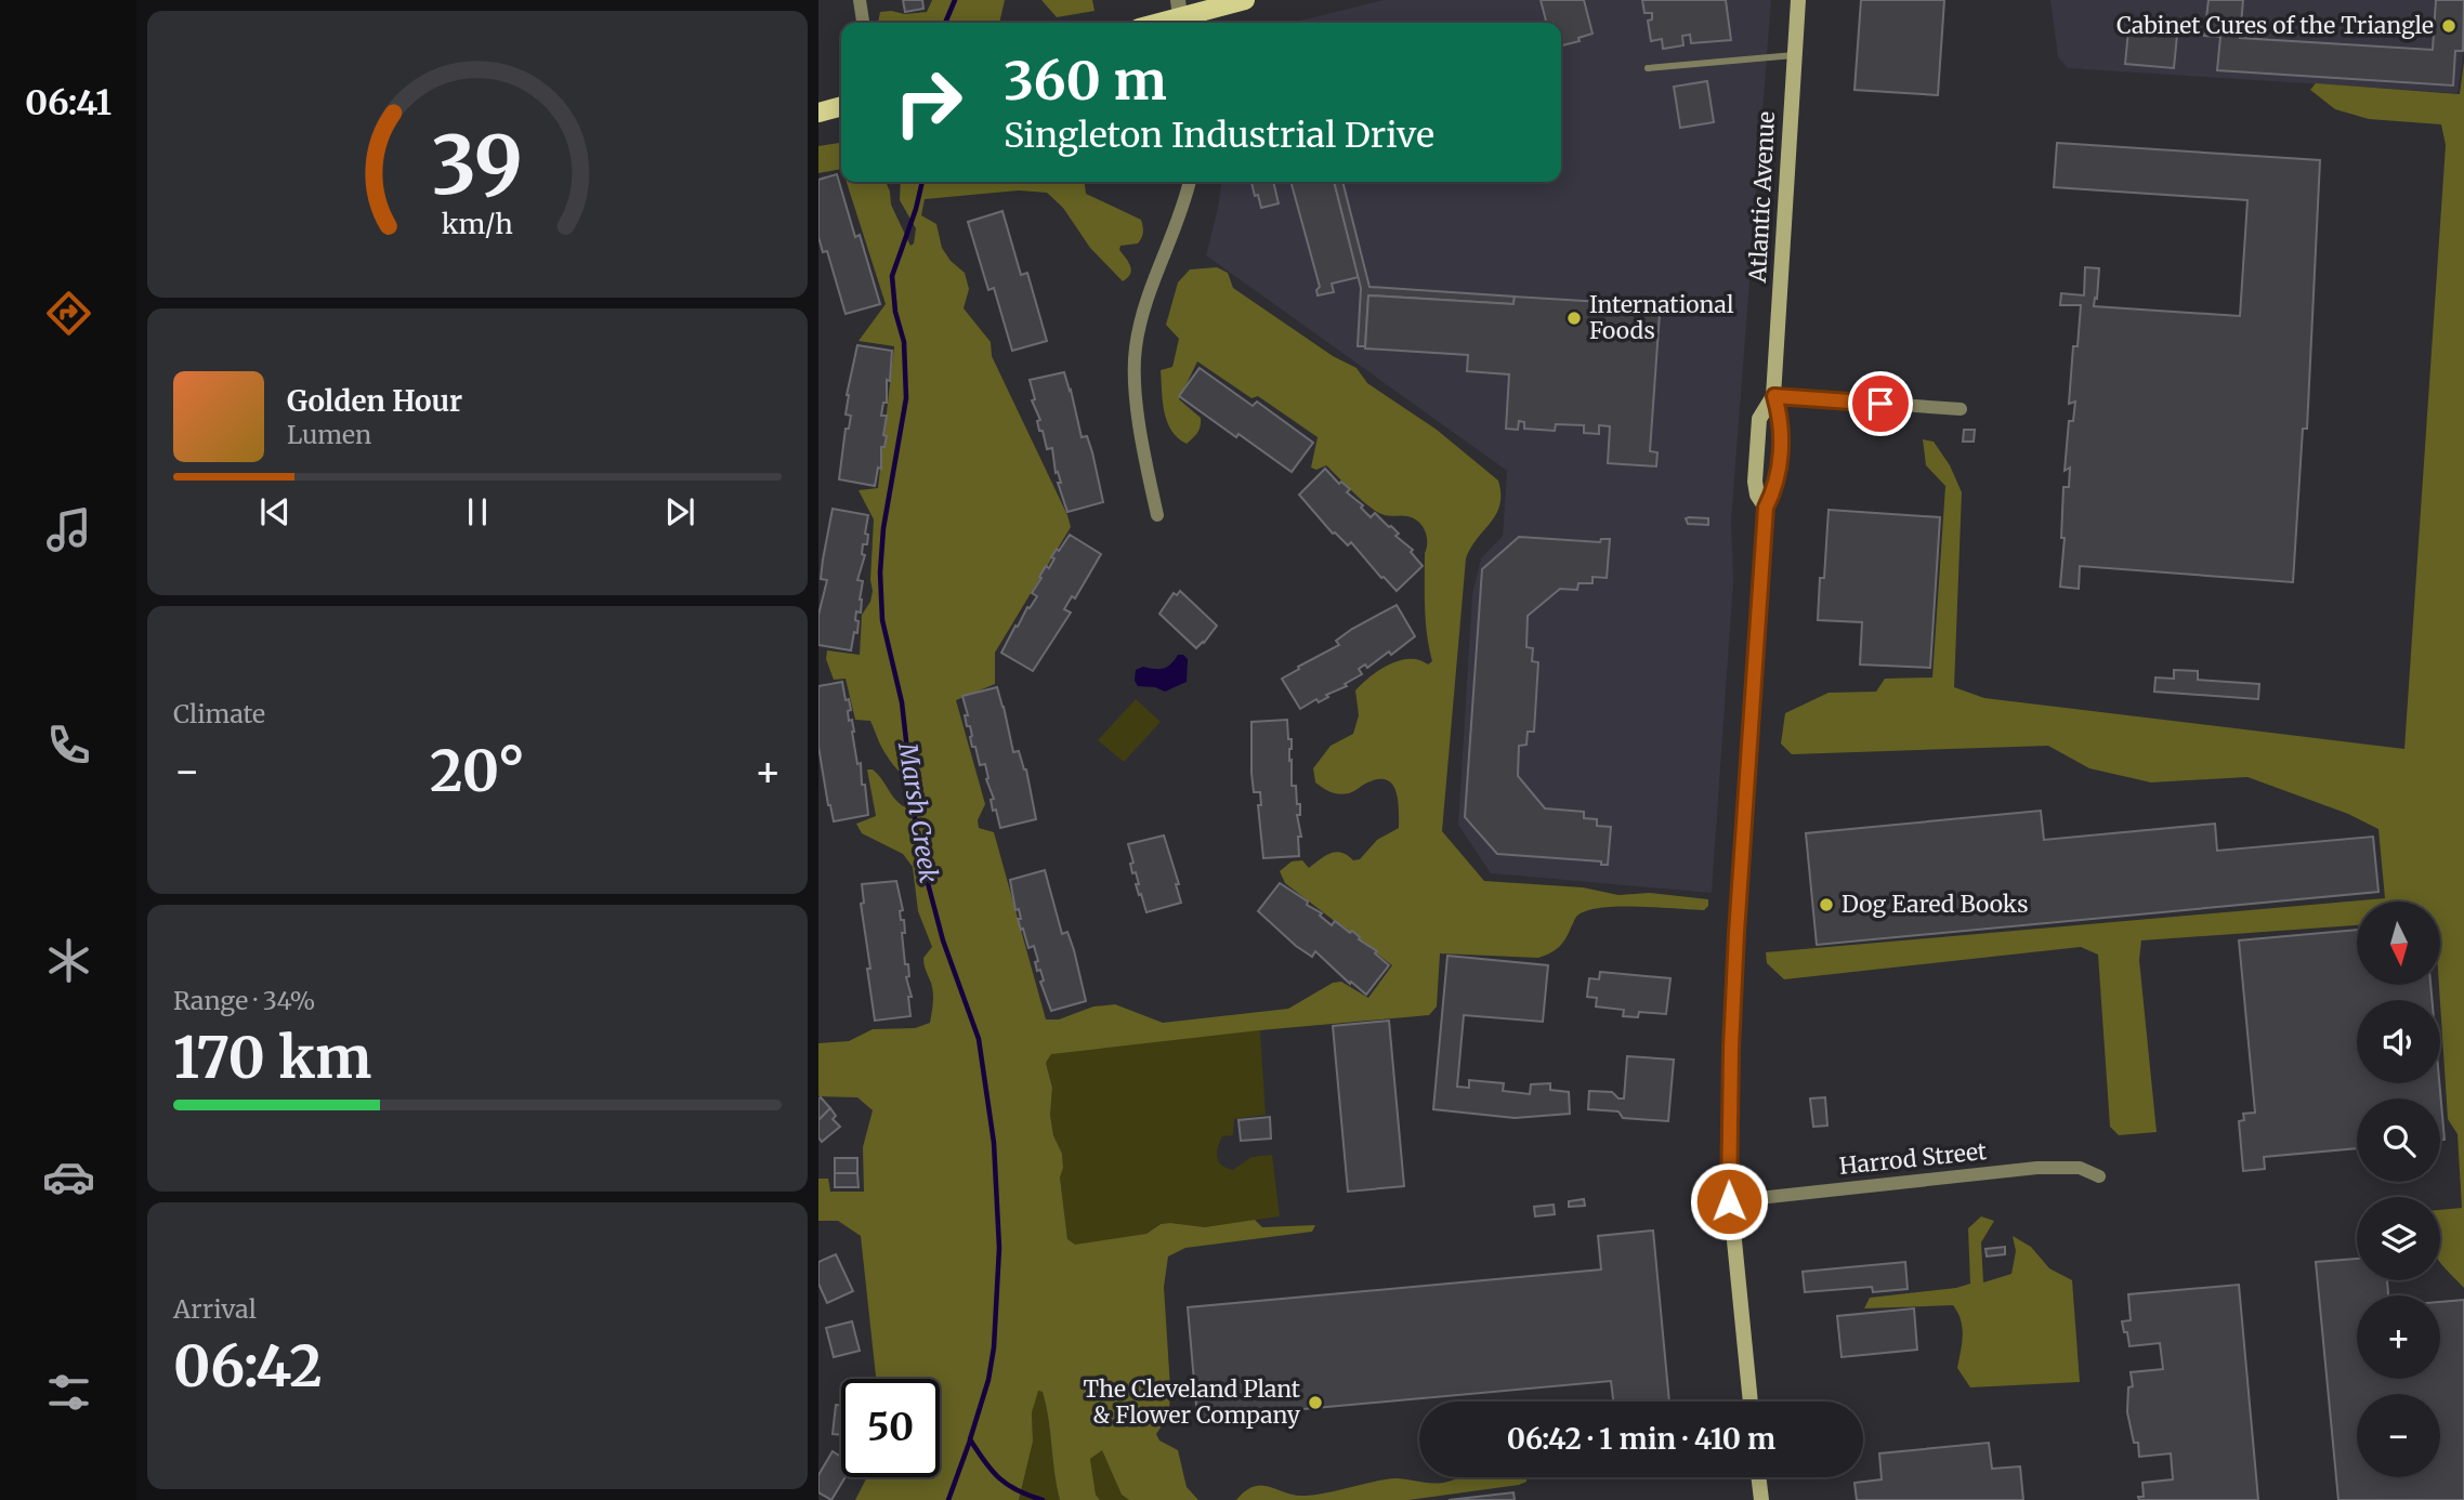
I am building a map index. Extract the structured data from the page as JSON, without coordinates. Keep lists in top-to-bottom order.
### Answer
{
  "streets": {
    "main road": ["Atlantic Avenue"],
    "street": ["Harrod Street"]
  },
  "crossings": [
    ["Atlantic Avenue", "Harrod Street"]
  ],
  "water": ["Marsh Creek"],
  "places": [
    "Cabinet Cures of the Triangle",
    "International Foods",
    "Dog Eared Books",
    "The Cleveland Plant & Flower Company"
  ],
  "north": "bottom",
  "page": {
    "tabs": "06:41",
    "turn": ["360 m", "Singleton Industrial Drive"],
    "song": ["Golden Hour", "Lumen"],
    "tile": [
      "Climate",
      ["Range · 34%", "170 km"],
      ["Arrival", "06:42"]
    ],
    "heat": ["−", "20°", "+"],
    "map_buttons": ["+", "−"],
    "limit": "50",
    "trip": "06:42 · 1 min · 410 m",
    "gauge": ["39", "km/h"]
  }
}
